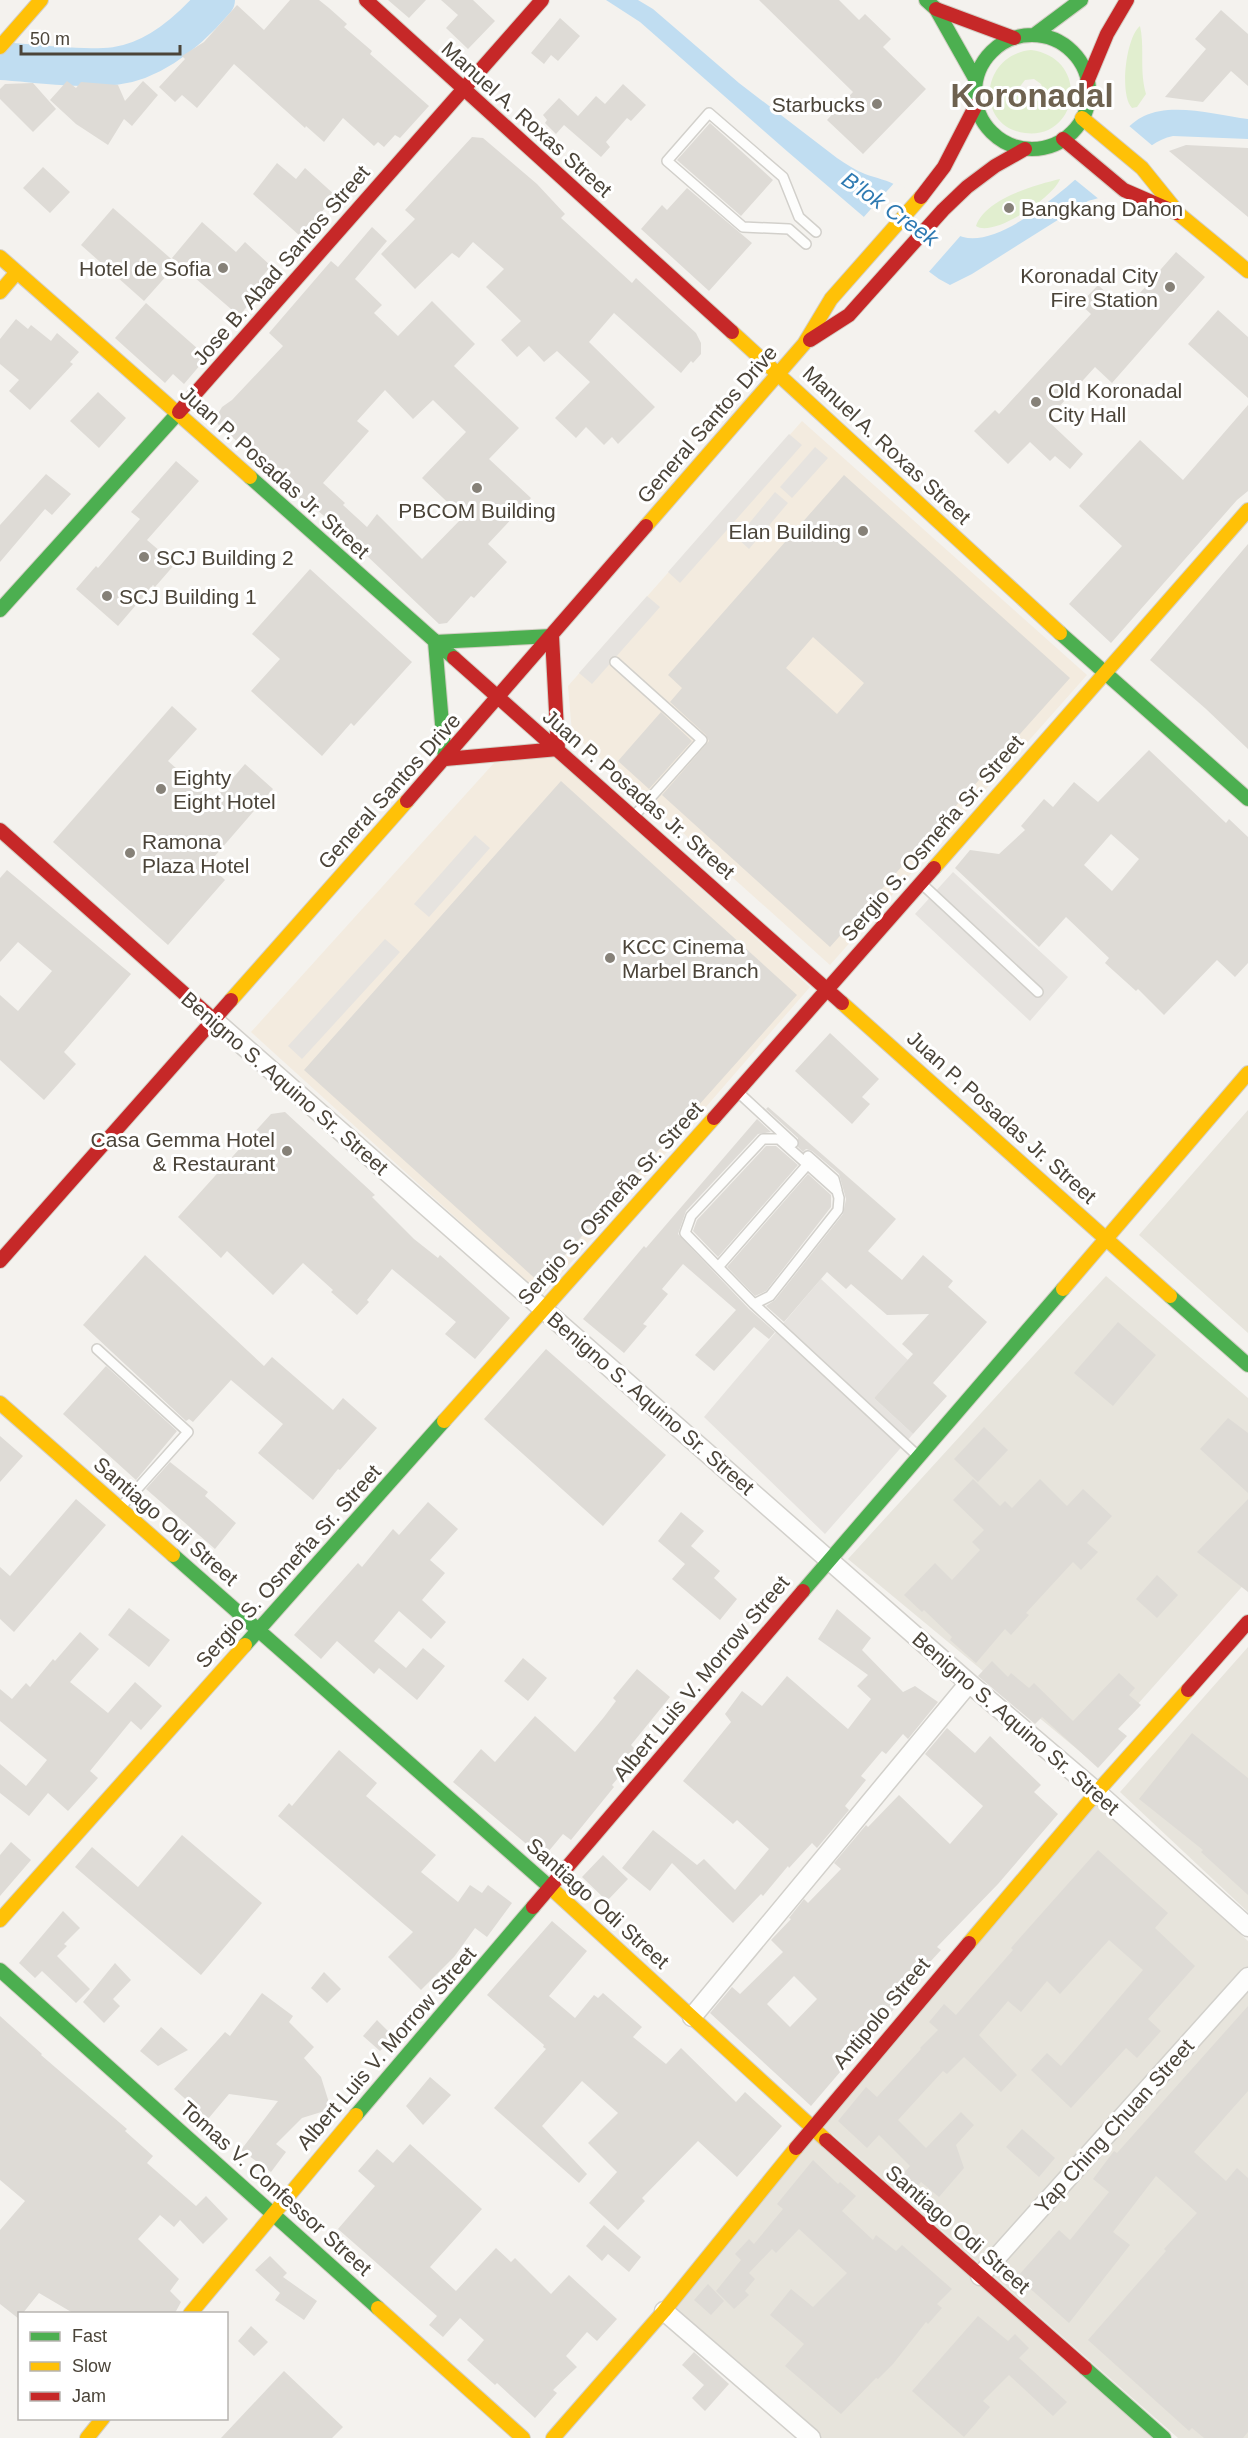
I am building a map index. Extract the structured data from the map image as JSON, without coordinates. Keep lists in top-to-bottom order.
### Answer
{
  "streets": {
    "main road": [
      "Manuel A. Roxas Street",
      "Jose B. Abad Santos Street",
      "General Santos Drive",
      "Juan P. Posadas Jr. Street",
      "Sergio S. Osmeña Sr. Street",
      "Benigno S. Aquino Sr. Street",
      "Santiago Odi Street",
      "Albert Luis V. Morrow Street",
      "Antipolo Street",
      "Tomas V. Confessor Street"
    ],
    "street": ["Yap Ching Chuan Street"]
  },
  "crossings": [
    ["Manuel A. Roxas Street", "Jose B. Abad Santos Street"],
    ["Manuel A. Roxas Street", "General Santos Drive"],
    ["Manuel A. Roxas Street", "Sergio S. Osmeña Sr. Street"],
    ["Jose B. Abad Santos Street", "Juan P. Posadas Jr. Street"],
    ["General Santos Drive", "Juan P. Posadas Jr. Street"],
    ["General Santos Drive", "Benigno S. Aquino Sr. Street"],
    ["Juan P. Posadas Jr. Street", "Sergio S. Osmeña Sr. Street"],
    ["Juan P. Posadas Jr. Street", "Albert Luis V. Morrow Street"],
    ["Sergio S. Osmeña Sr. Street", "Benigno S. Aquino Sr. Street"],
    ["Sergio S. Osmeña Sr. Street", "Santiago Odi Street"],
    ["Benigno S. Aquino Sr. Street", "Albert Luis V. Morrow Street"],
    ["Benigno S. Aquino Sr. Street", "Antipolo Street"],
    ["Santiago Odi Street", "Albert Luis V. Morrow Street"],
    ["Santiago Odi Street", "Antipolo Street"],
    ["Santiago Odi Street", "Yap Ching Chuan Street"],
    ["Albert Luis V. Morrow Street", "Tomas V. Confessor Street"]
  ],
  "districts": ["Koronadal"],
  "water": ["B'lok Creek"],
  "places": [
    "Starbucks",
    "Bangkang Dahon",
    "Hotel de Sofia",
    "Koronadal City Fire Station",
    "Old Koronadal City Hall",
    "PBCOM Building",
    "Elan Building",
    "SCJ Building 2",
    "SCJ Building 1",
    "Eighty Eight Hotel",
    "Ramona Plaza Hotel",
    "KCC Cinema Marbel Branch",
    "Casa Gemma Hotel & Restaurant"
  ],
  "legend": ["Fast", "Slow", "Jam"],
  "scale_bar": "50 m"
}
